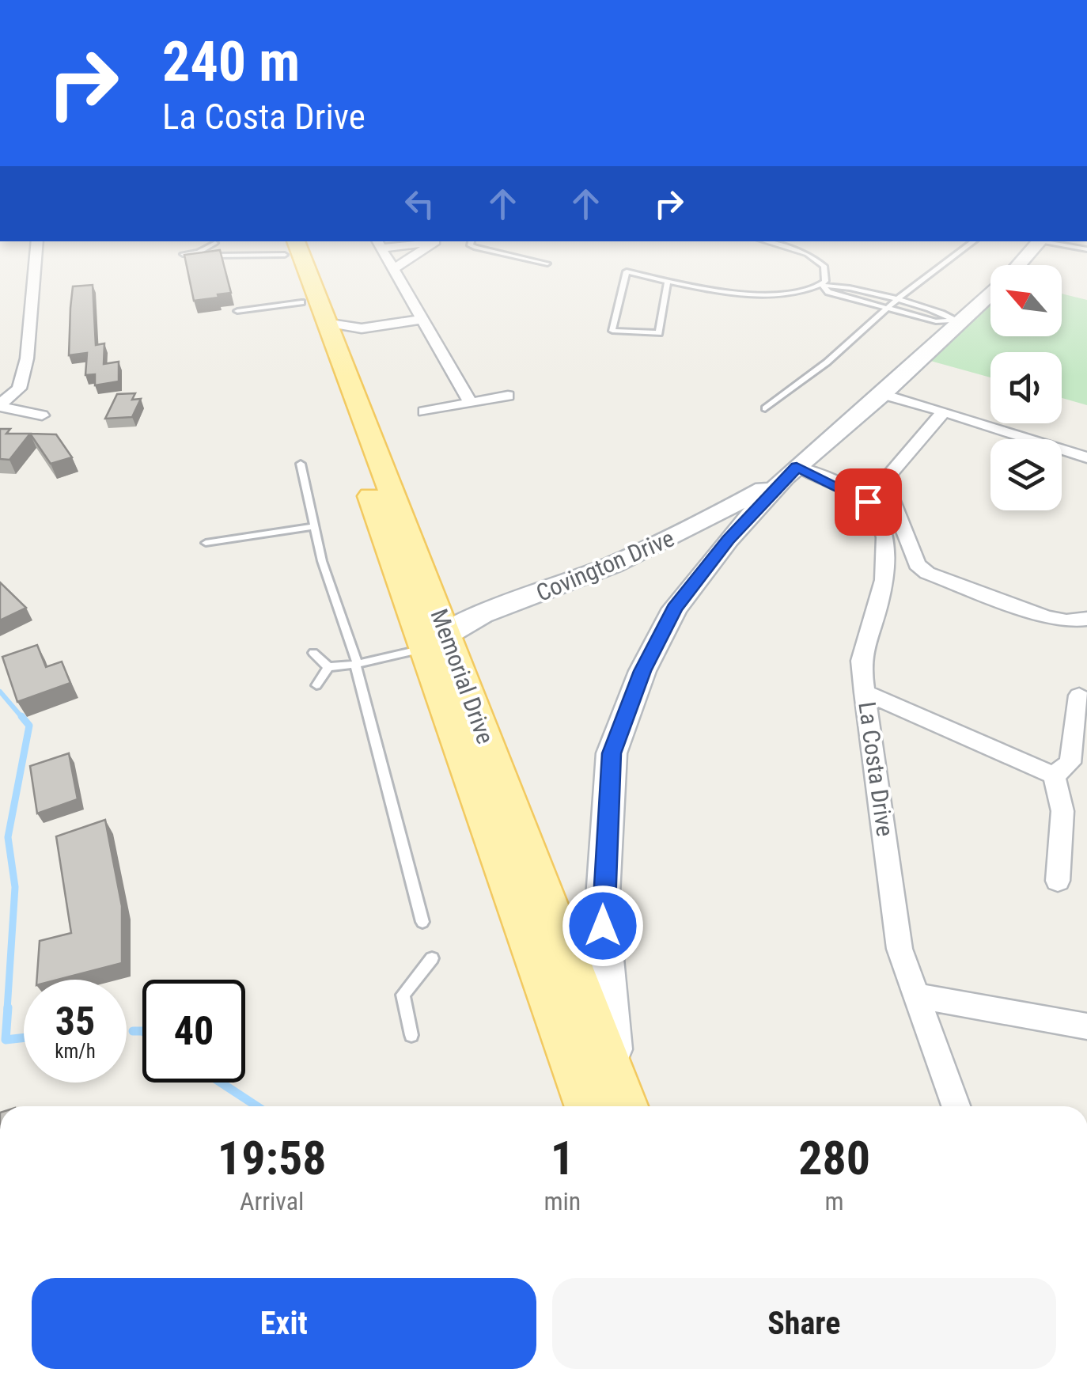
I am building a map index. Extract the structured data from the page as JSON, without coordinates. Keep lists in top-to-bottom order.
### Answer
{
  "streets": {
    "main road": ["Memorial Drive"],
    "street": ["Covington Drive", "La Costa Drive"]
  },
  "crossings": [
    ["Covington Drive", "Memorial Drive"],
    ["Covington Drive", "La Costa Drive"]
  ],
  "north": "top left",
  "page": {
    "turn": ["240 m", "La Costa Drive"],
    "speed": "35 km/h",
    "limit": "40",
    "eta": [
      "19:58",
      "Arrival",
      "1",
      "min",
      "280",
      "m"
    ],
    "buttons": ["Exit", "Share"]
  }
}
